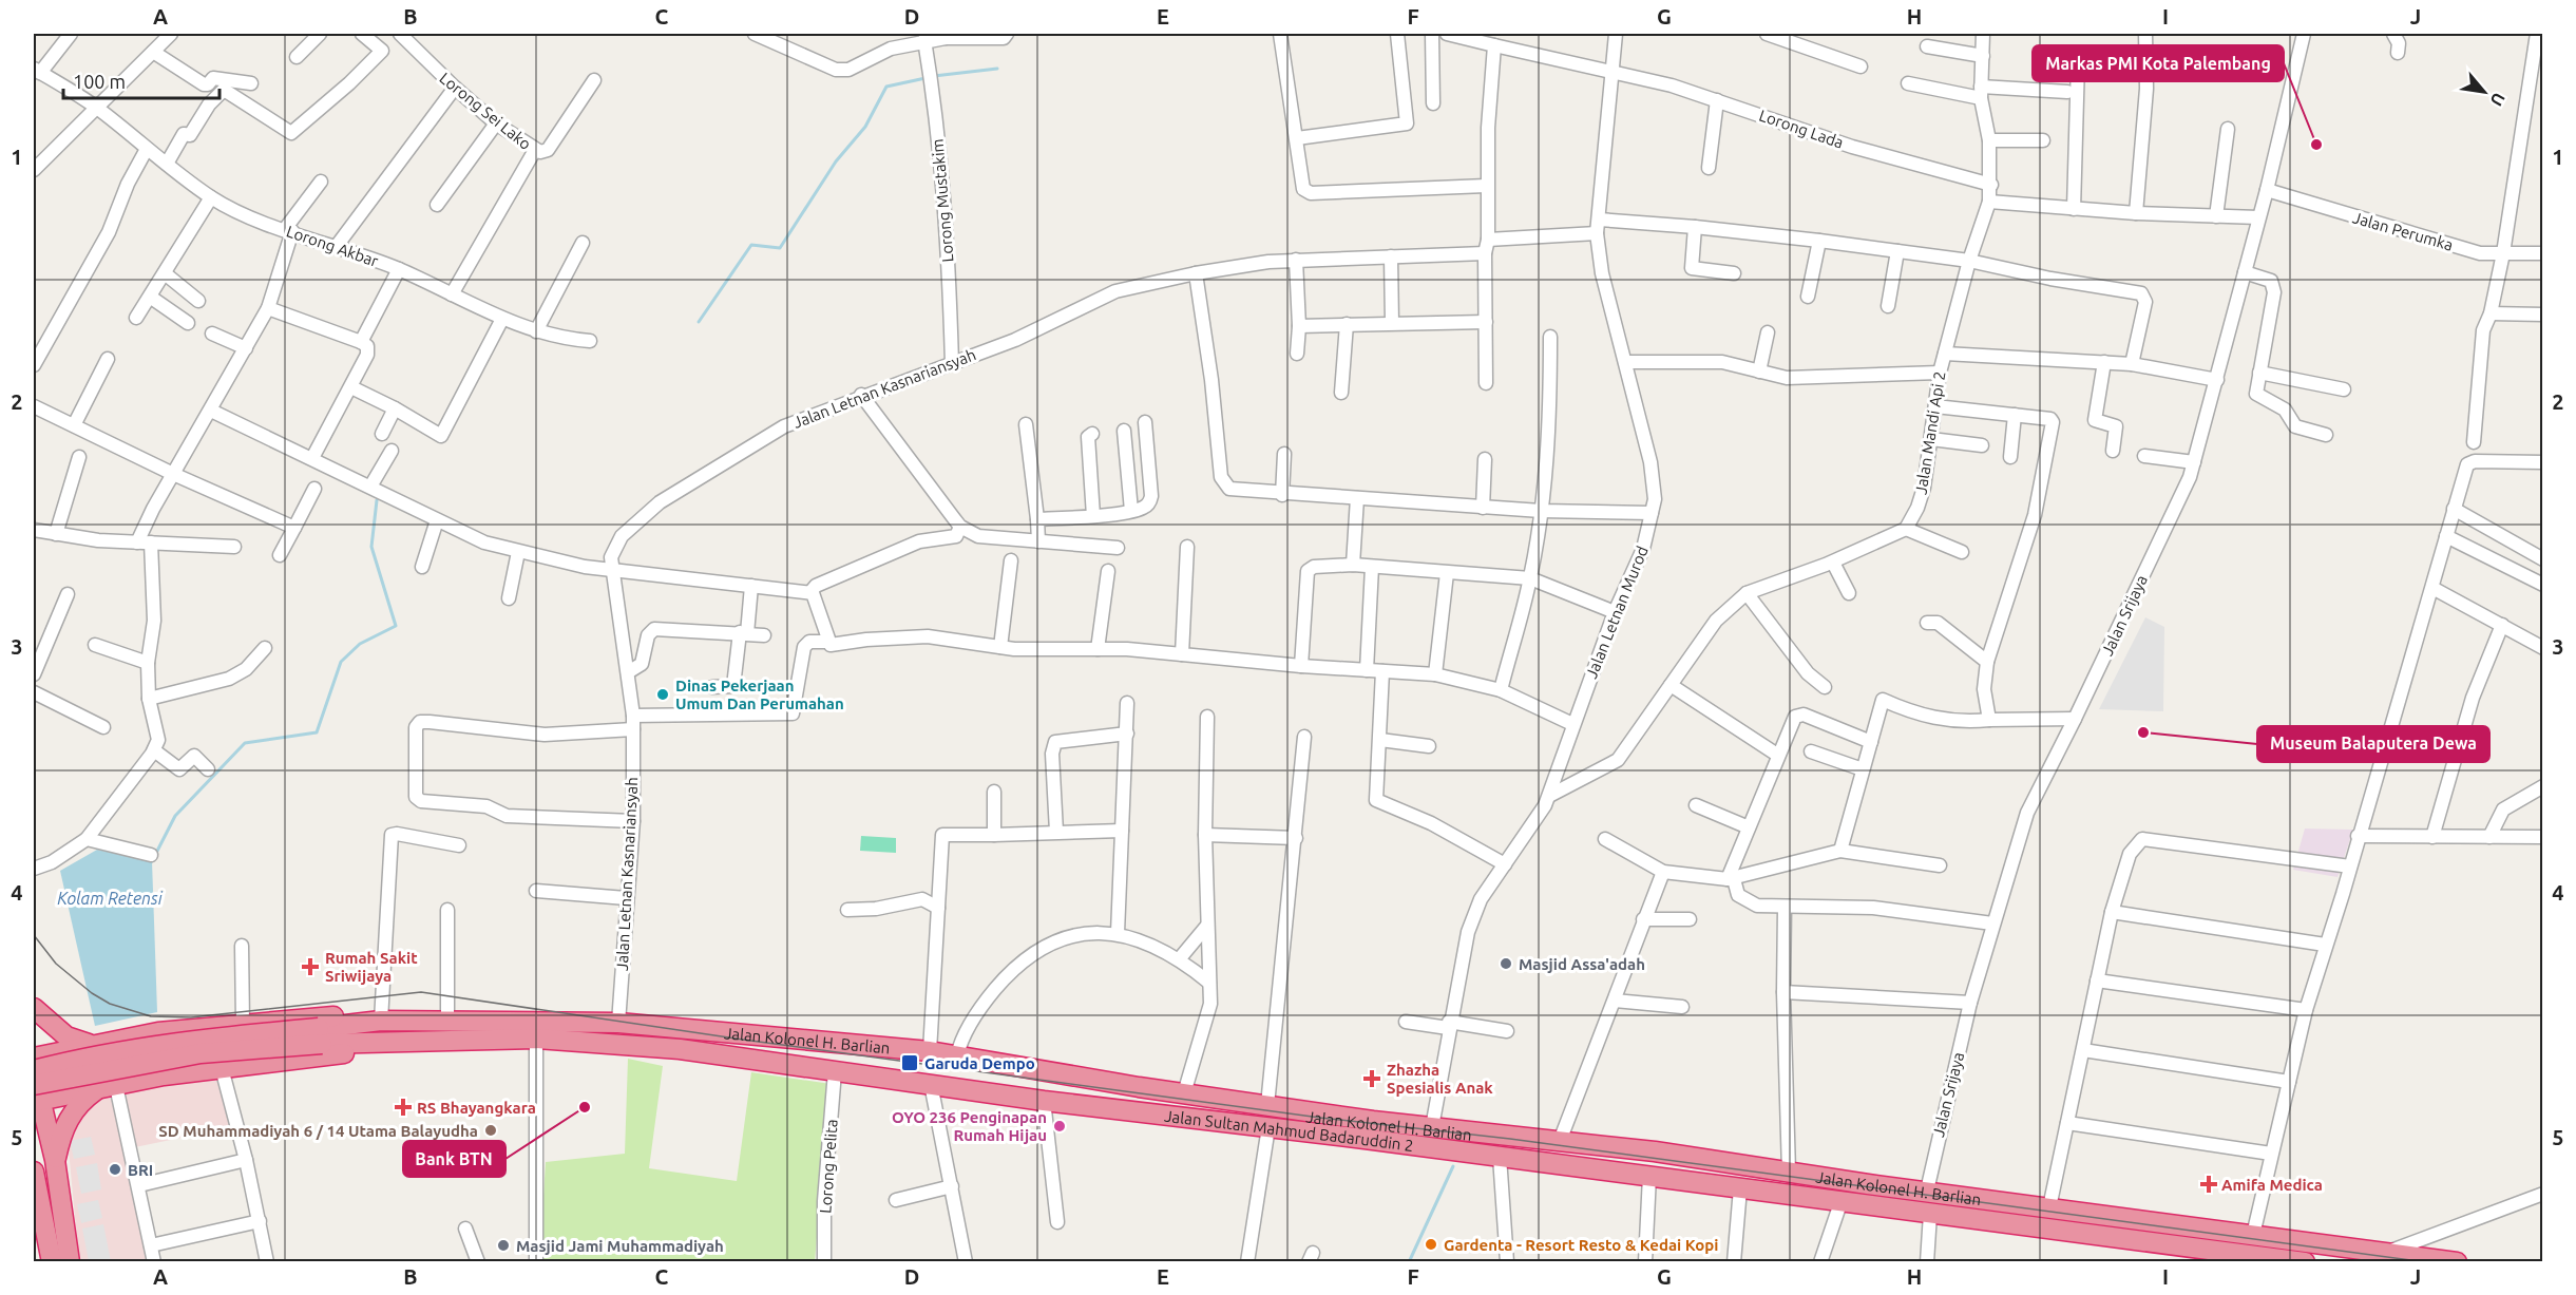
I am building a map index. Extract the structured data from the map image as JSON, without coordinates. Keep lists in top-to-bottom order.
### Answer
{
  "streets": {
    "highway": ["Jalan Kolonel H. Barlian", "Jalan Sultan Mahmud Badaruddin 2"],
    "street": [
      "Lorong Sei Lako",
      "Lorong Lada",
      "Lorong Mustakim",
      "Jalan Perumka",
      "Lorong Akbar",
      "Jalan Letnan Kasnariansyah",
      "Jalan Mandi Api 2",
      "Jalan Letnan Murod",
      "Jalan Srijaya",
      "Lorong Pelita"
    ]
  },
  "crossings": [
    ["Lorong Sei Lako", "Lorong Akbar"],
    ["Lorong Lada", "Jalan Mandi Api 2"],
    ["Lorong Lada", "Jalan Letnan Murod"],
    ["Lorong Mustakim", "Jalan Letnan Kasnariansyah"],
    ["Jalan Perumka", "Jalan Srijaya"],
    ["Jalan Letnan Kasnariansyah", "Jalan Kolonel H. Barlian"],
    ["Jalan Letnan Murod", "Jalan Kolonel H. Barlian"],
    ["Jalan Srijaya", "Jalan Kolonel H. Barlian"],
    ["Jalan Kolonel H. Barlian", "Jalan Sultan Mahmud Badaruddin 2"],
    ["Jalan Kolonel H. Barlian", "Lorong Pelita"]
  ],
  "water": ["Kolam Retensi"],
  "places": {
    "other": [
      "Markas PMI Kota Palembang",
      "Dinas Pekerjaan Umum Dan Perumahan",
      "Museum Balaputera Dewa",
      "Masjid Assa'adah",
      "Bank BTN",
      "OYO 236 Penginapan Rumah Hijau",
      "SD Muhammadiyah 6 / 14 Utama Balayudha",
      "BRI",
      "Gardenta - Resort Resto & Kedai Kopi",
      "Masjid Jami Muhammadiyah"
    ],
    "health": [
      "Rumah Sakit Sriwijaya",
      "Zhazha Spesialis Anak",
      "RS Bhayangkara",
      "Amifa Medica"
    ],
    "transit": ["Garuda Dempo"]
  },
  "scale_bar": "100 m",
  "north": "bottom right",
  "grid": {
    "columns": [
      "A",
      "B",
      "C",
      "D",
      "E",
      "F",
      "G",
      "H",
      "I",
      "J"
    ],
    "rows": [
      "1",
      "2",
      "3",
      "4",
      "5"
    ]
  }
}
